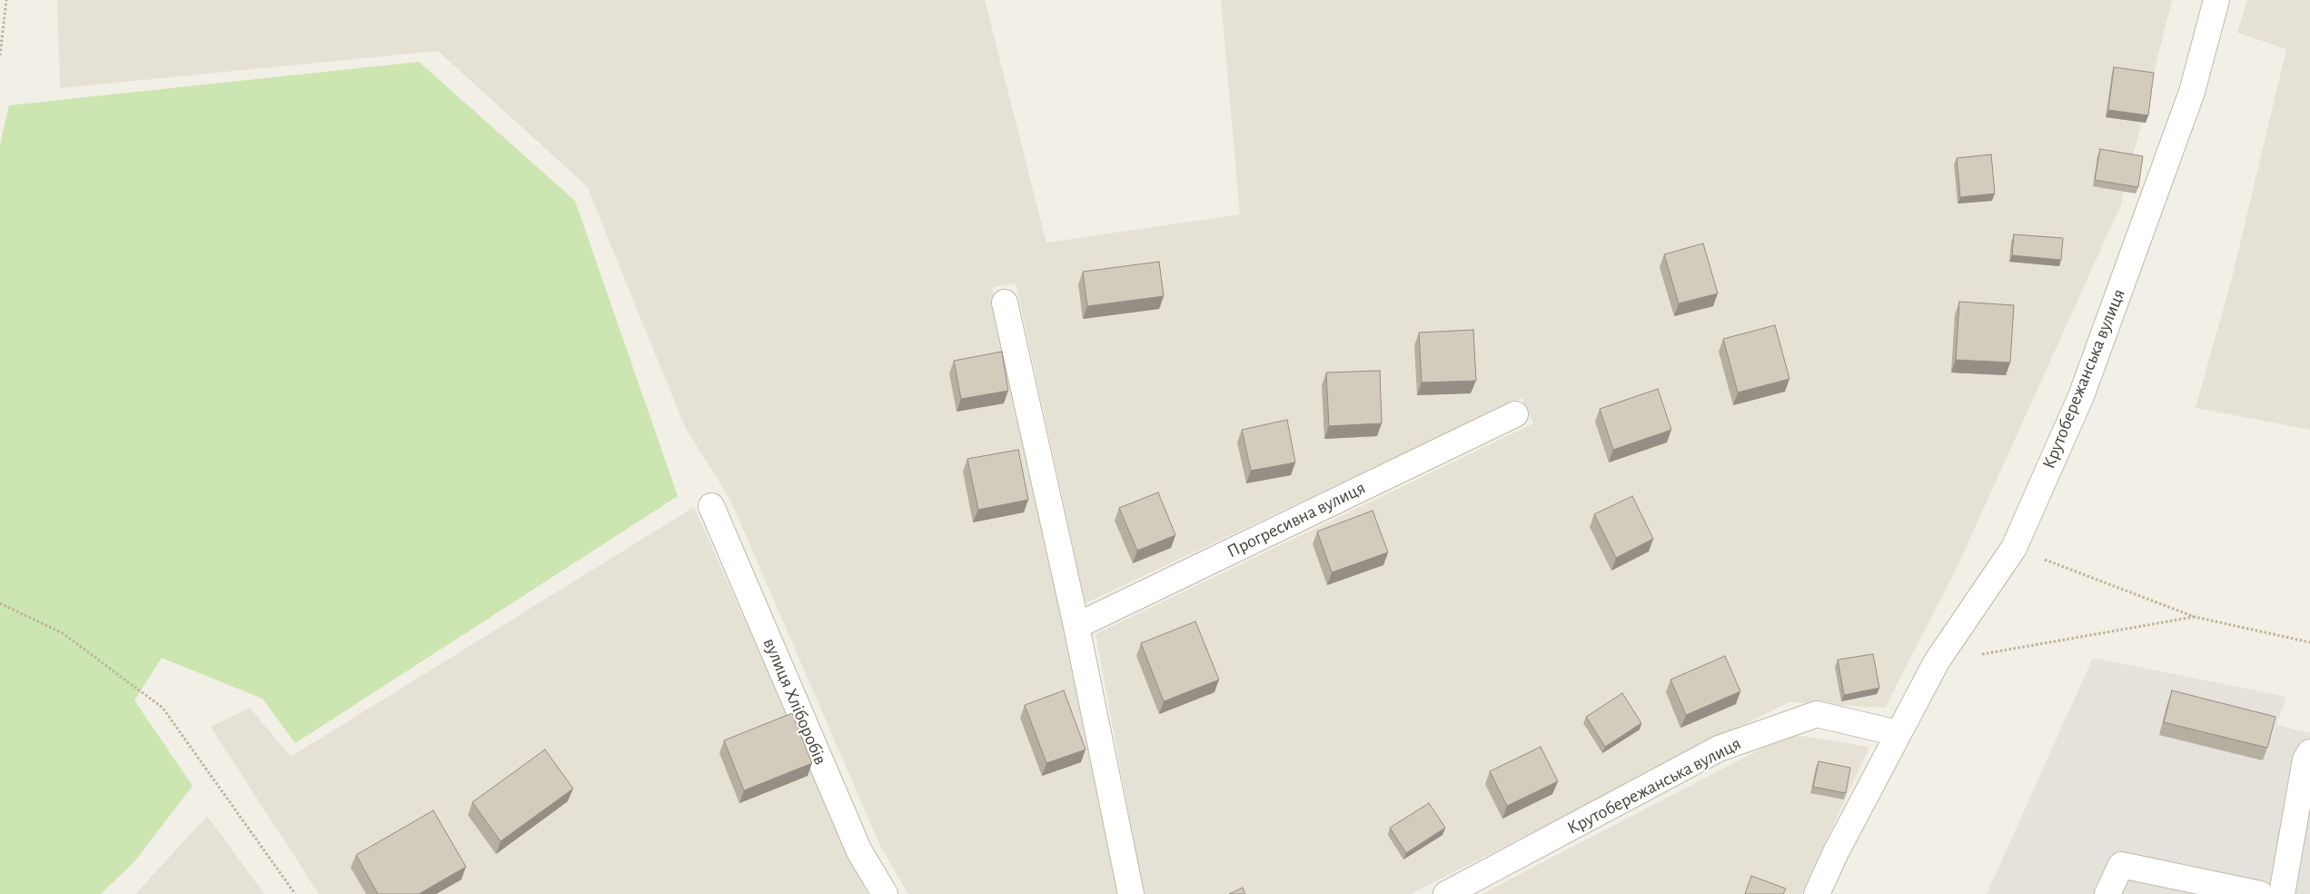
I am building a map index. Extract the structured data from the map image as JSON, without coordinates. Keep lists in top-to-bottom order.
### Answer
{
  "streets": {
    "street": ["Крутобережанська вулиця", "Прогресивна вулиця", "вулиця Хліборобів"]
  }
}
